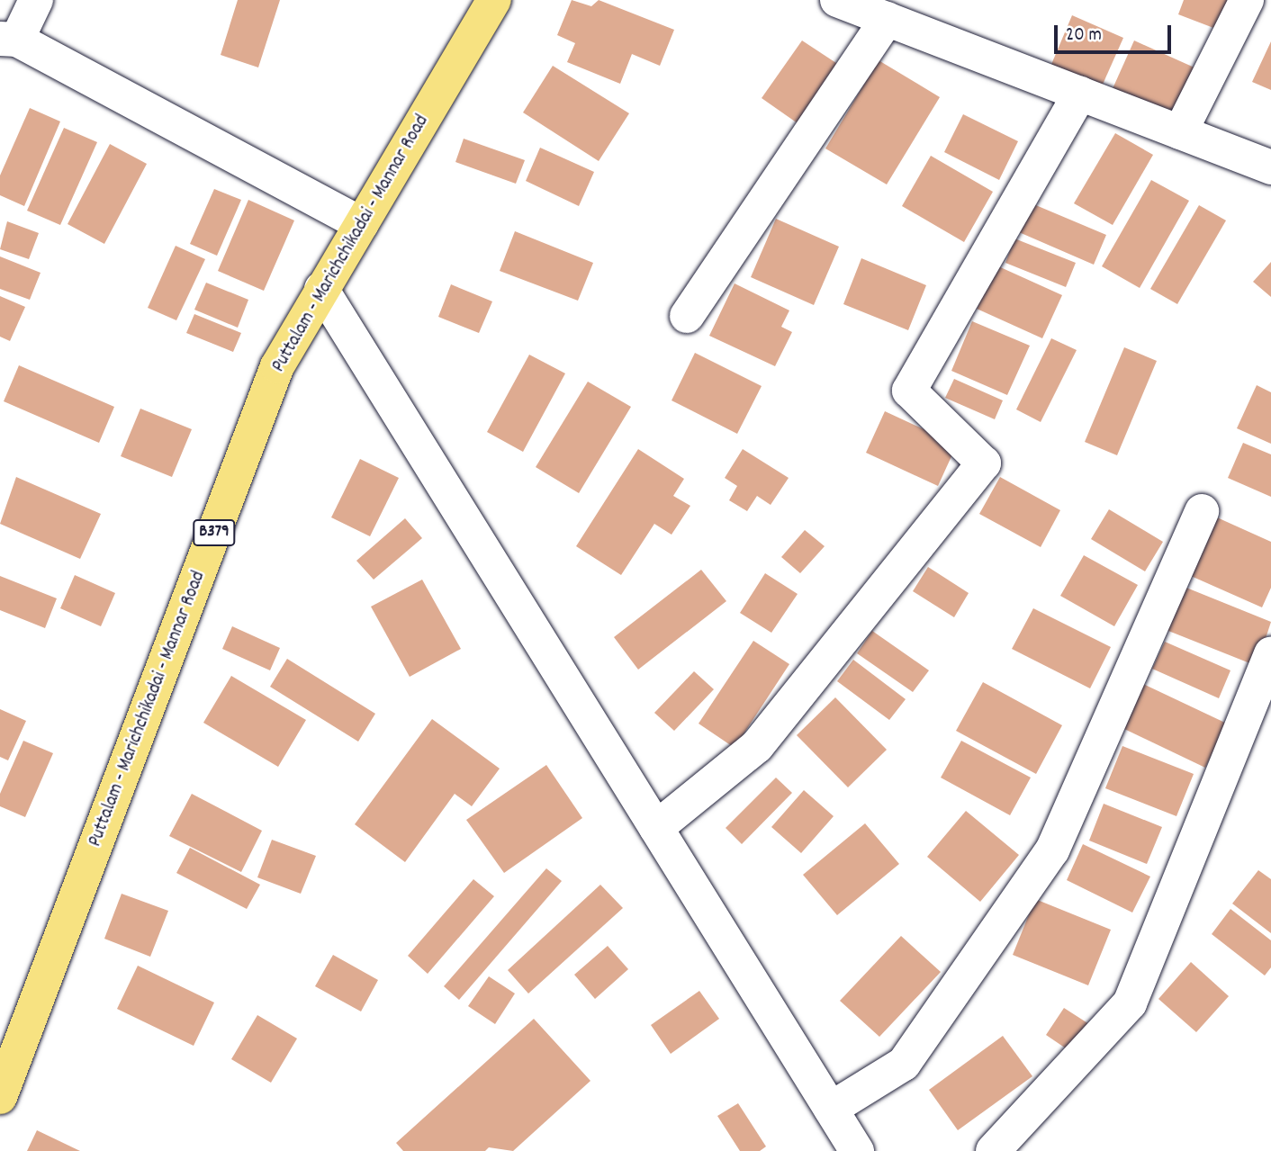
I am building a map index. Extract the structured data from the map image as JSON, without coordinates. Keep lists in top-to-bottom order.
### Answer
{
  "streets": {
    "main road": ["Puttalam - Marichchikadai - Mannar Road", "B379"]
  },
  "scale_bar": "20 m"
}
